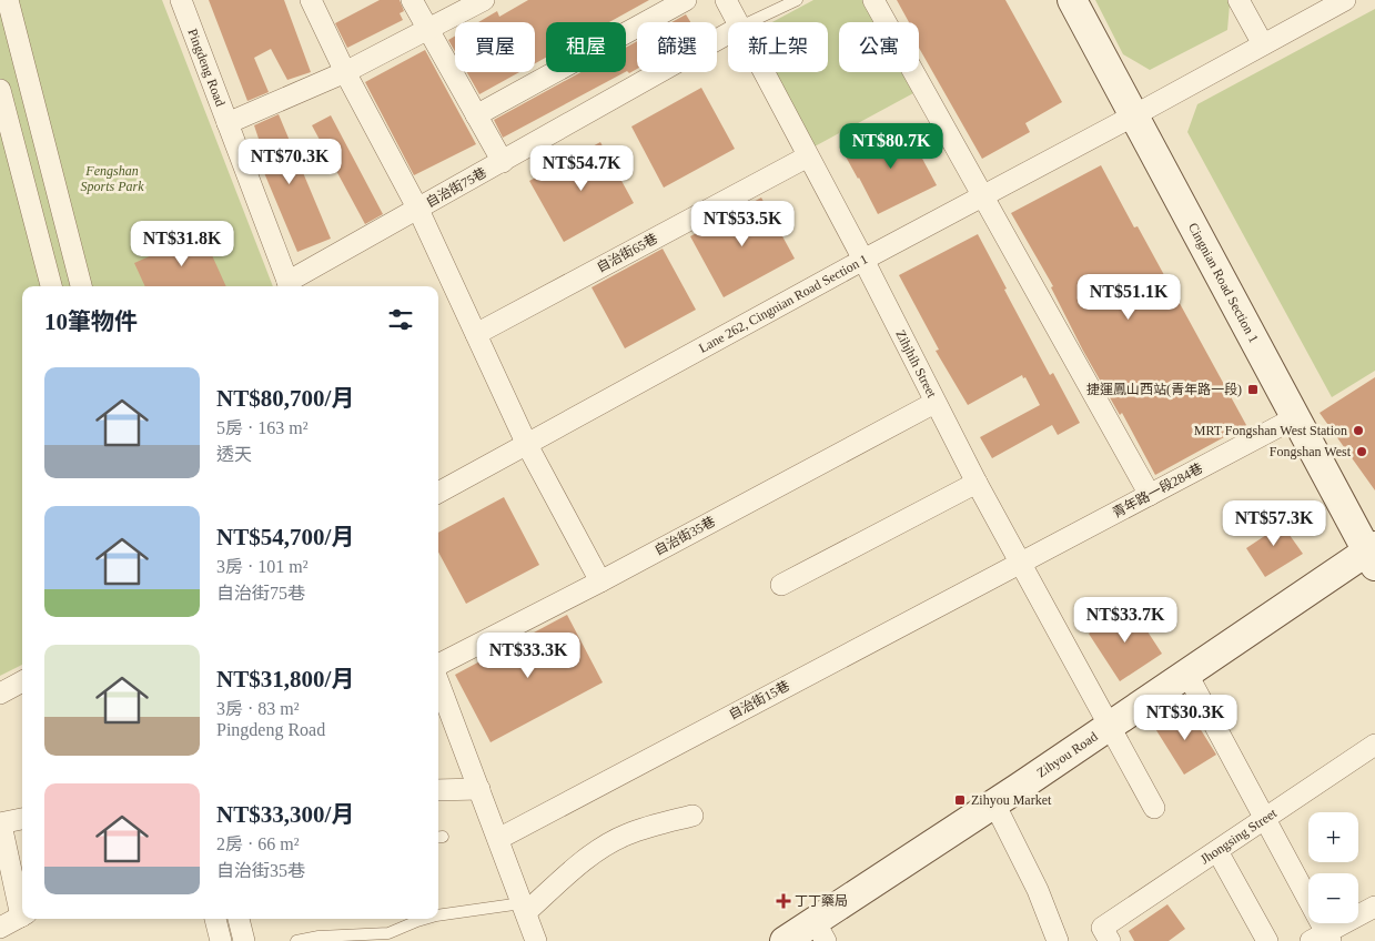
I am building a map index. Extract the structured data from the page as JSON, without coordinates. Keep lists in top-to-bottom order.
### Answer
{
  "streets": {
    "street": [
      "Pingdeng Road",
      "自治街75巷",
      "自治街65巷",
      "Cingnian Road Section 1",
      "Lane 262, Cingnian Road Section 1",
      "Zihjhih Street",
      "青年路一段284巷",
      "自治街35巷",
      "自治街15巷",
      "Zihyou Road",
      "Jhongsing Street"
    ]
  },
  "crossings": [
    ["Pingdeng Road", "自治街75巷"],
    ["自治街65巷", "Zihjhih Street"],
    ["Cingnian Road Section 1", "Lane 262, Cingnian Road Section 1"],
    ["Cingnian Road Section 1", "青年路一段284巷"],
    ["Cingnian Road Section 1", "Zihyou Road"],
    ["Lane 262, Cingnian Road Section 1", "Zihjhih Street"],
    ["Zihjhih Street", "青年路一段284巷"],
    ["Zihjhih Street", "自治街35巷"],
    ["Zihjhih Street", "自治街15巷"],
    ["Zihjhih Street", "Zihyou Road"],
    ["青年路一段284巷", "自治街15巷"]
  ],
  "parks": ["Fengshan Sports Park"],
  "places": {
    "transit": ["捷運鳳山西站(青年路一段)", "Zihyou Market"],
    "other": ["MRT Fongshan West Station", "Fongshan West"],
    "health": ["丁丁藥局"]
  },
  "page": {
    "chip": [
      "買屋",
      "租屋",
      "篩選",
      "新上架",
      "公寓"
    ],
    "price": [
      "NT$80.7K",
      "NT$70.3K",
      "NT$54.7K",
      "NT$53.5K",
      "NT$31.8K",
      "NT$51.1K",
      "NT$57.3K",
      "NT$33.7K",
      "NT$33.3K",
      "NT$30.3K"
    ],
    "heading": "10筆物件",
    "list": [
      {
        "name": "NT$80,700/月",
        "note": "5房 · 163 m² · 透天"
      },
      {
        "name": "NT$54,700/月",
        "note": "3房 · 101 m² · 自治街75巷"
      },
      {
        "name": "NT$31,800/月",
        "note": "3房 · 83 m² · Pingdeng Road"
      },
      {
        "name": "NT$33,300/月",
        "note": "2房 · 66 m² · 自治街35巷"
      }
    ],
    "map_buttons": ["+", "−"]
  }
}
